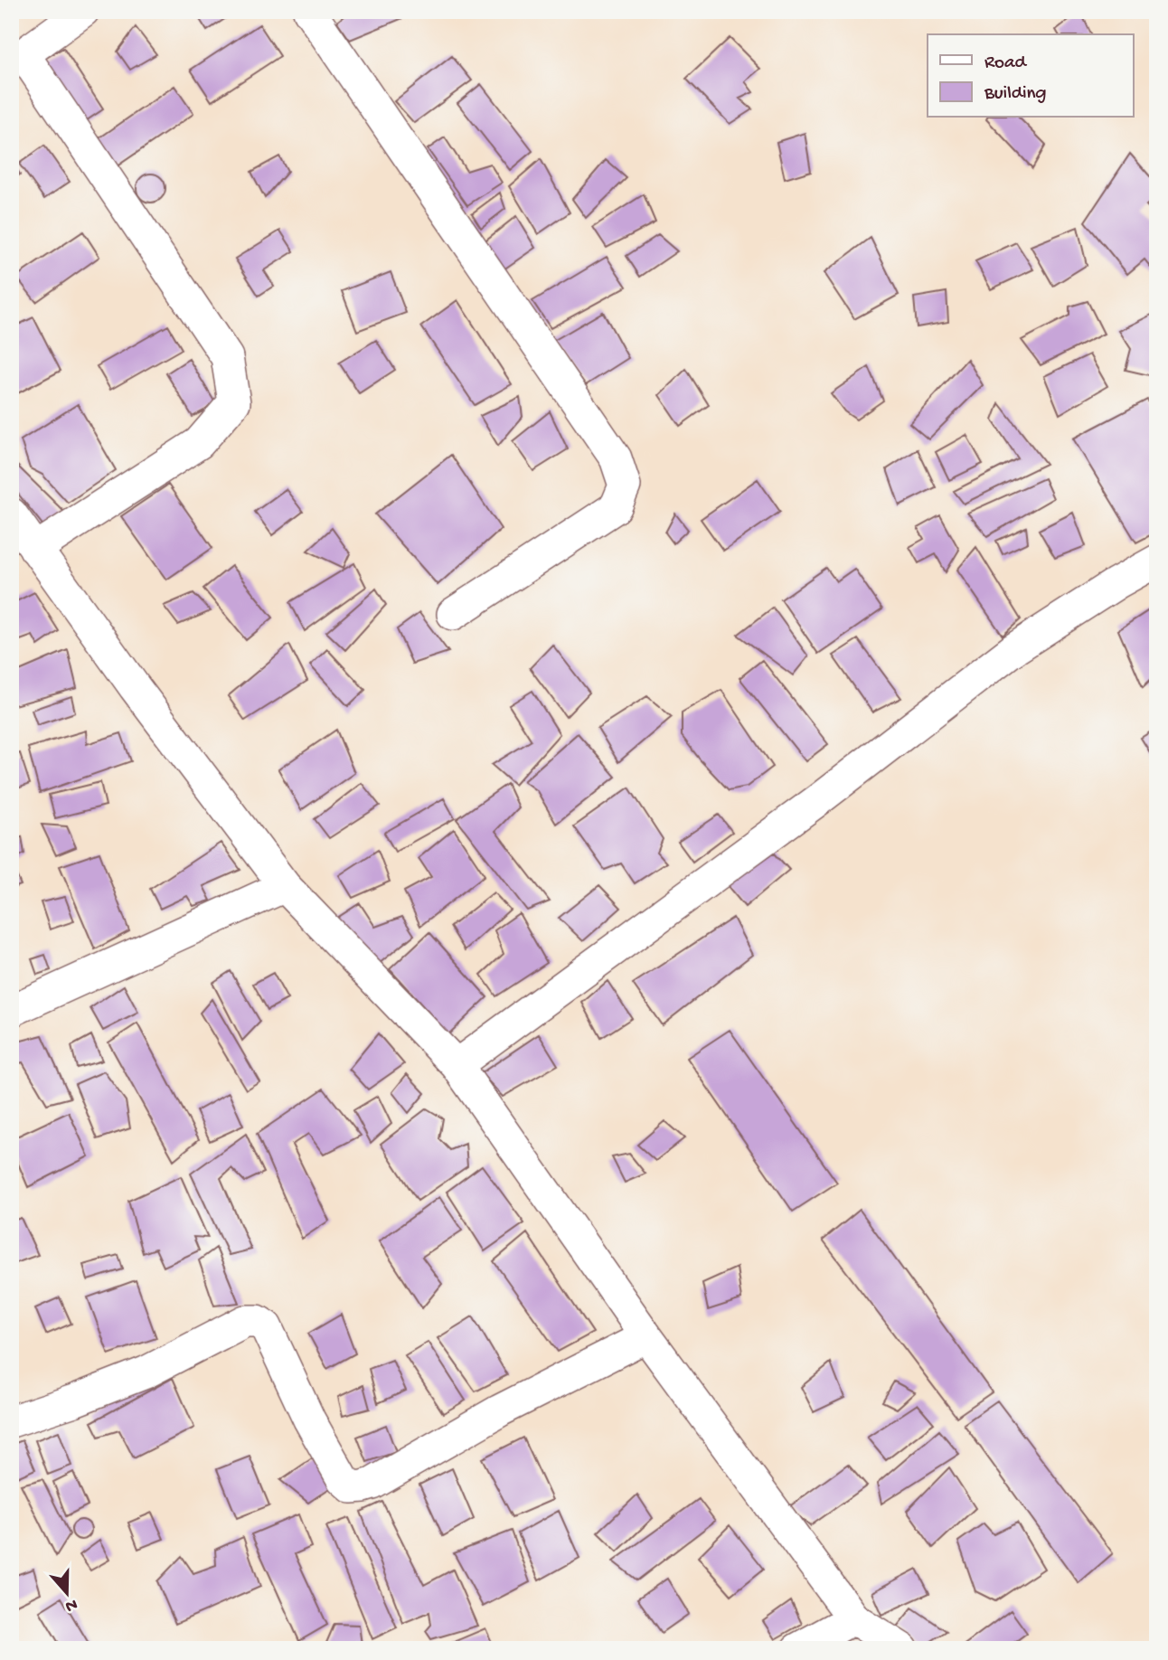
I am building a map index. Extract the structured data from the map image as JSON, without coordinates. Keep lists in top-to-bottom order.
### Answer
{
  "legend": ["Road", "Building"],
  "north": "bottom"
}
